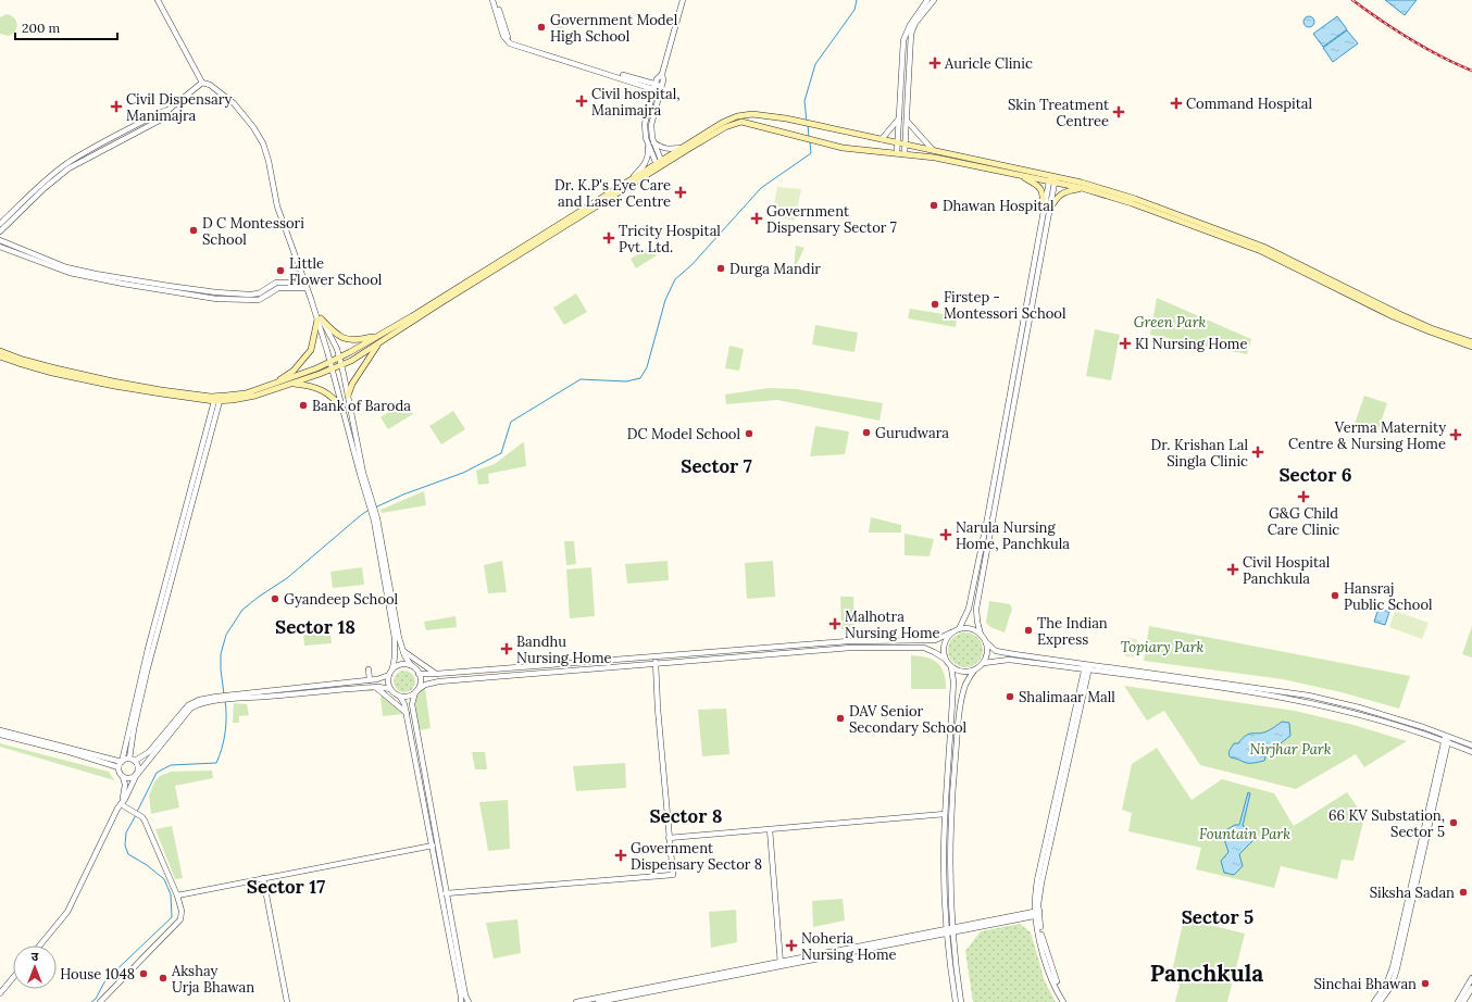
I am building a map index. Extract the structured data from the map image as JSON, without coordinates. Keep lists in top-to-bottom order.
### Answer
{
  "districts": [
    "Sector 7",
    "Sector 6",
    "Sector 18",
    "Sector 8",
    "Sector 17",
    "Sector 5",
    "Panchkula"
  ],
  "parks": [
    "Green Park",
    "Topiary Park",
    "Nirjhar Park",
    "Fountain Park"
  ],
  "places": {
    "other": [
      "Government Model High School",
      "Dhawan Hospital",
      "D C Montessori School",
      "Durga Mandir",
      "Little Flower School",
      "Firstep - Montessori School",
      "Bank of Baroda",
      "Gurudwara",
      "DC Model School",
      "Hansraj Public School",
      "Gyandeep School",
      "The Indian Express",
      "Shalimaar Mall",
      "DAV Senior Secondary School",
      "66 KV Substation, Sector 5",
      "Siksha Sadan",
      "House 1048",
      "Akshay Urja Bhawan",
      "Sinchai Bhawan"
    ],
    "health": [
      "Auricle Clinic",
      "Civil hospital, Manimajra",
      "Command Hospital",
      "Civil Dispensary Manimajra",
      "Skin Treatment Centree",
      "Dr. K.P's Eye Care and Laser Centre",
      "Government Dispensary Sector 7",
      "Tricity Hospital Pvt. Ltd.",
      "Kl Nursing Home",
      "Verma Maternity Centre & Nursing Home",
      "Dr. Krishan Lal Singla Clinic",
      "G&G Child Care Clinic",
      "Narula Nursing Home, Panchkula",
      "Civil Hospital Panchkula",
      "Malhotra Nursing Home",
      "Bandhu Nursing Home",
      "Government Dispensary Sector 8",
      "Noheria Nursing Home"
    ]
  },
  "scale_bar": "200 m",
  "north": "top"
}
